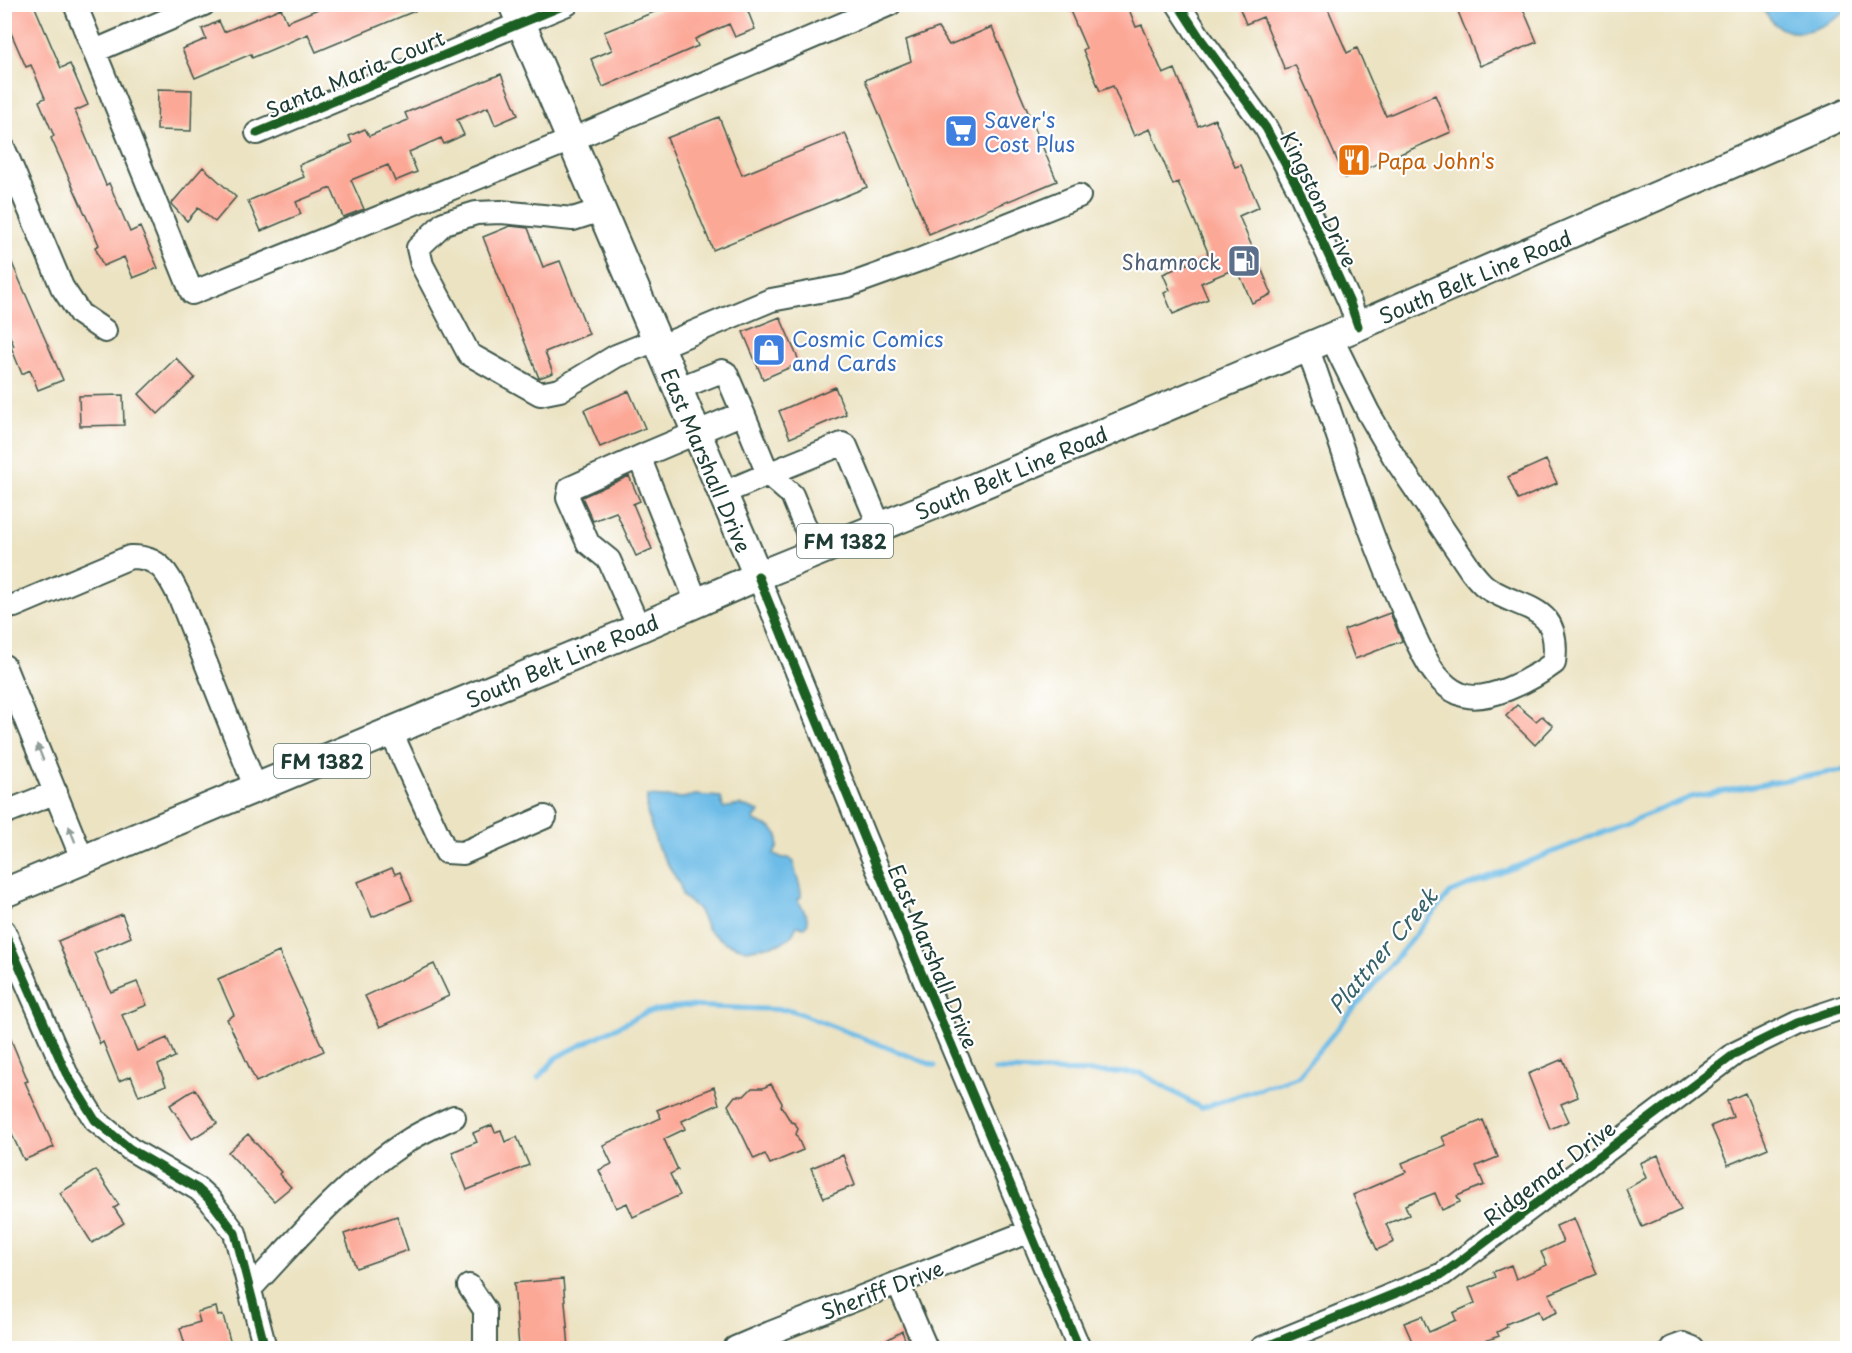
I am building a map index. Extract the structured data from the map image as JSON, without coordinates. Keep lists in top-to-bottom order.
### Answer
{
  "streets": {
    "main road": ["South Belt Line Road", "East Marshall Drive", "FM 1382"],
    "street": [
      "Santa Maria Court",
      "Kingston Drive",
      "Ridgemar Drive",
      "Sheriff Drive"
    ]
  },
  "crossings": [
    ["Santa Maria Court", "East Marshall Drive"],
    ["Kingston Drive", "South Belt Line Road"],
    ["South Belt Line Road", "East Marshall Drive"],
    ["East Marshall Drive", "Sheriff Drive"]
  ],
  "water": ["Plattner Creek"],
  "places": {
    "supermarket": ["Saver's Cost Plus"],
    "restaurant": ["Papa John's"],
    "fuel station": ["Shamrock"],
    "shop": ["Cosmic Comics and Cards"]
  }
}
